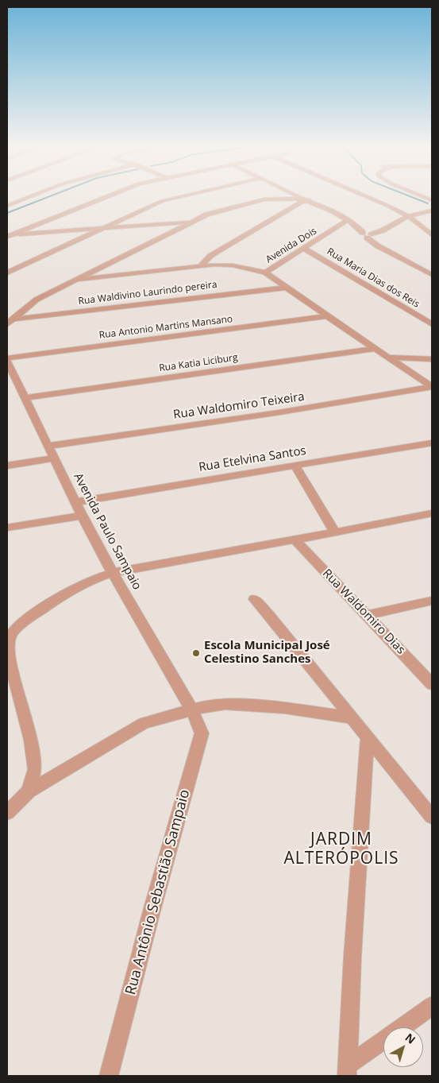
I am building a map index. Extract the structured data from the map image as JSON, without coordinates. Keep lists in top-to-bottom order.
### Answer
{
  "streets": {
    "street": [
      "Avenida Dois",
      "Rua Maria Dias dos Reis",
      "Rua Waldivino Laurindo pereira",
      "Rua Antonio Martins Mansano",
      "Rua Katia Liciburg",
      "Rua Waldomiro Teixeira",
      "Rua Etelvina Santos",
      "Avenida Paulo Sampaio",
      "Rua Waldomiro Dias",
      "Rua Antônio Sebastião Sampaio"
    ]
  },
  "crossings": [
    ["Avenida Dois", "Rua Maria Dias dos Reis"],
    ["Rua Katia Liciburg", "Avenida Paulo Sampaio"],
    ["Rua Waldomiro Teixeira", "Avenida Paulo Sampaio"],
    ["Rua Etelvina Santos", "Avenida Paulo Sampaio"],
    ["Avenida Paulo Sampaio", "Rua Antônio Sebastião Sampaio"]
  ],
  "districts": ["JARDIM ALTERÓPOLIS"],
  "places": ["Escola Municipal José Celestino Sanches"],
  "north": "top right"
}
